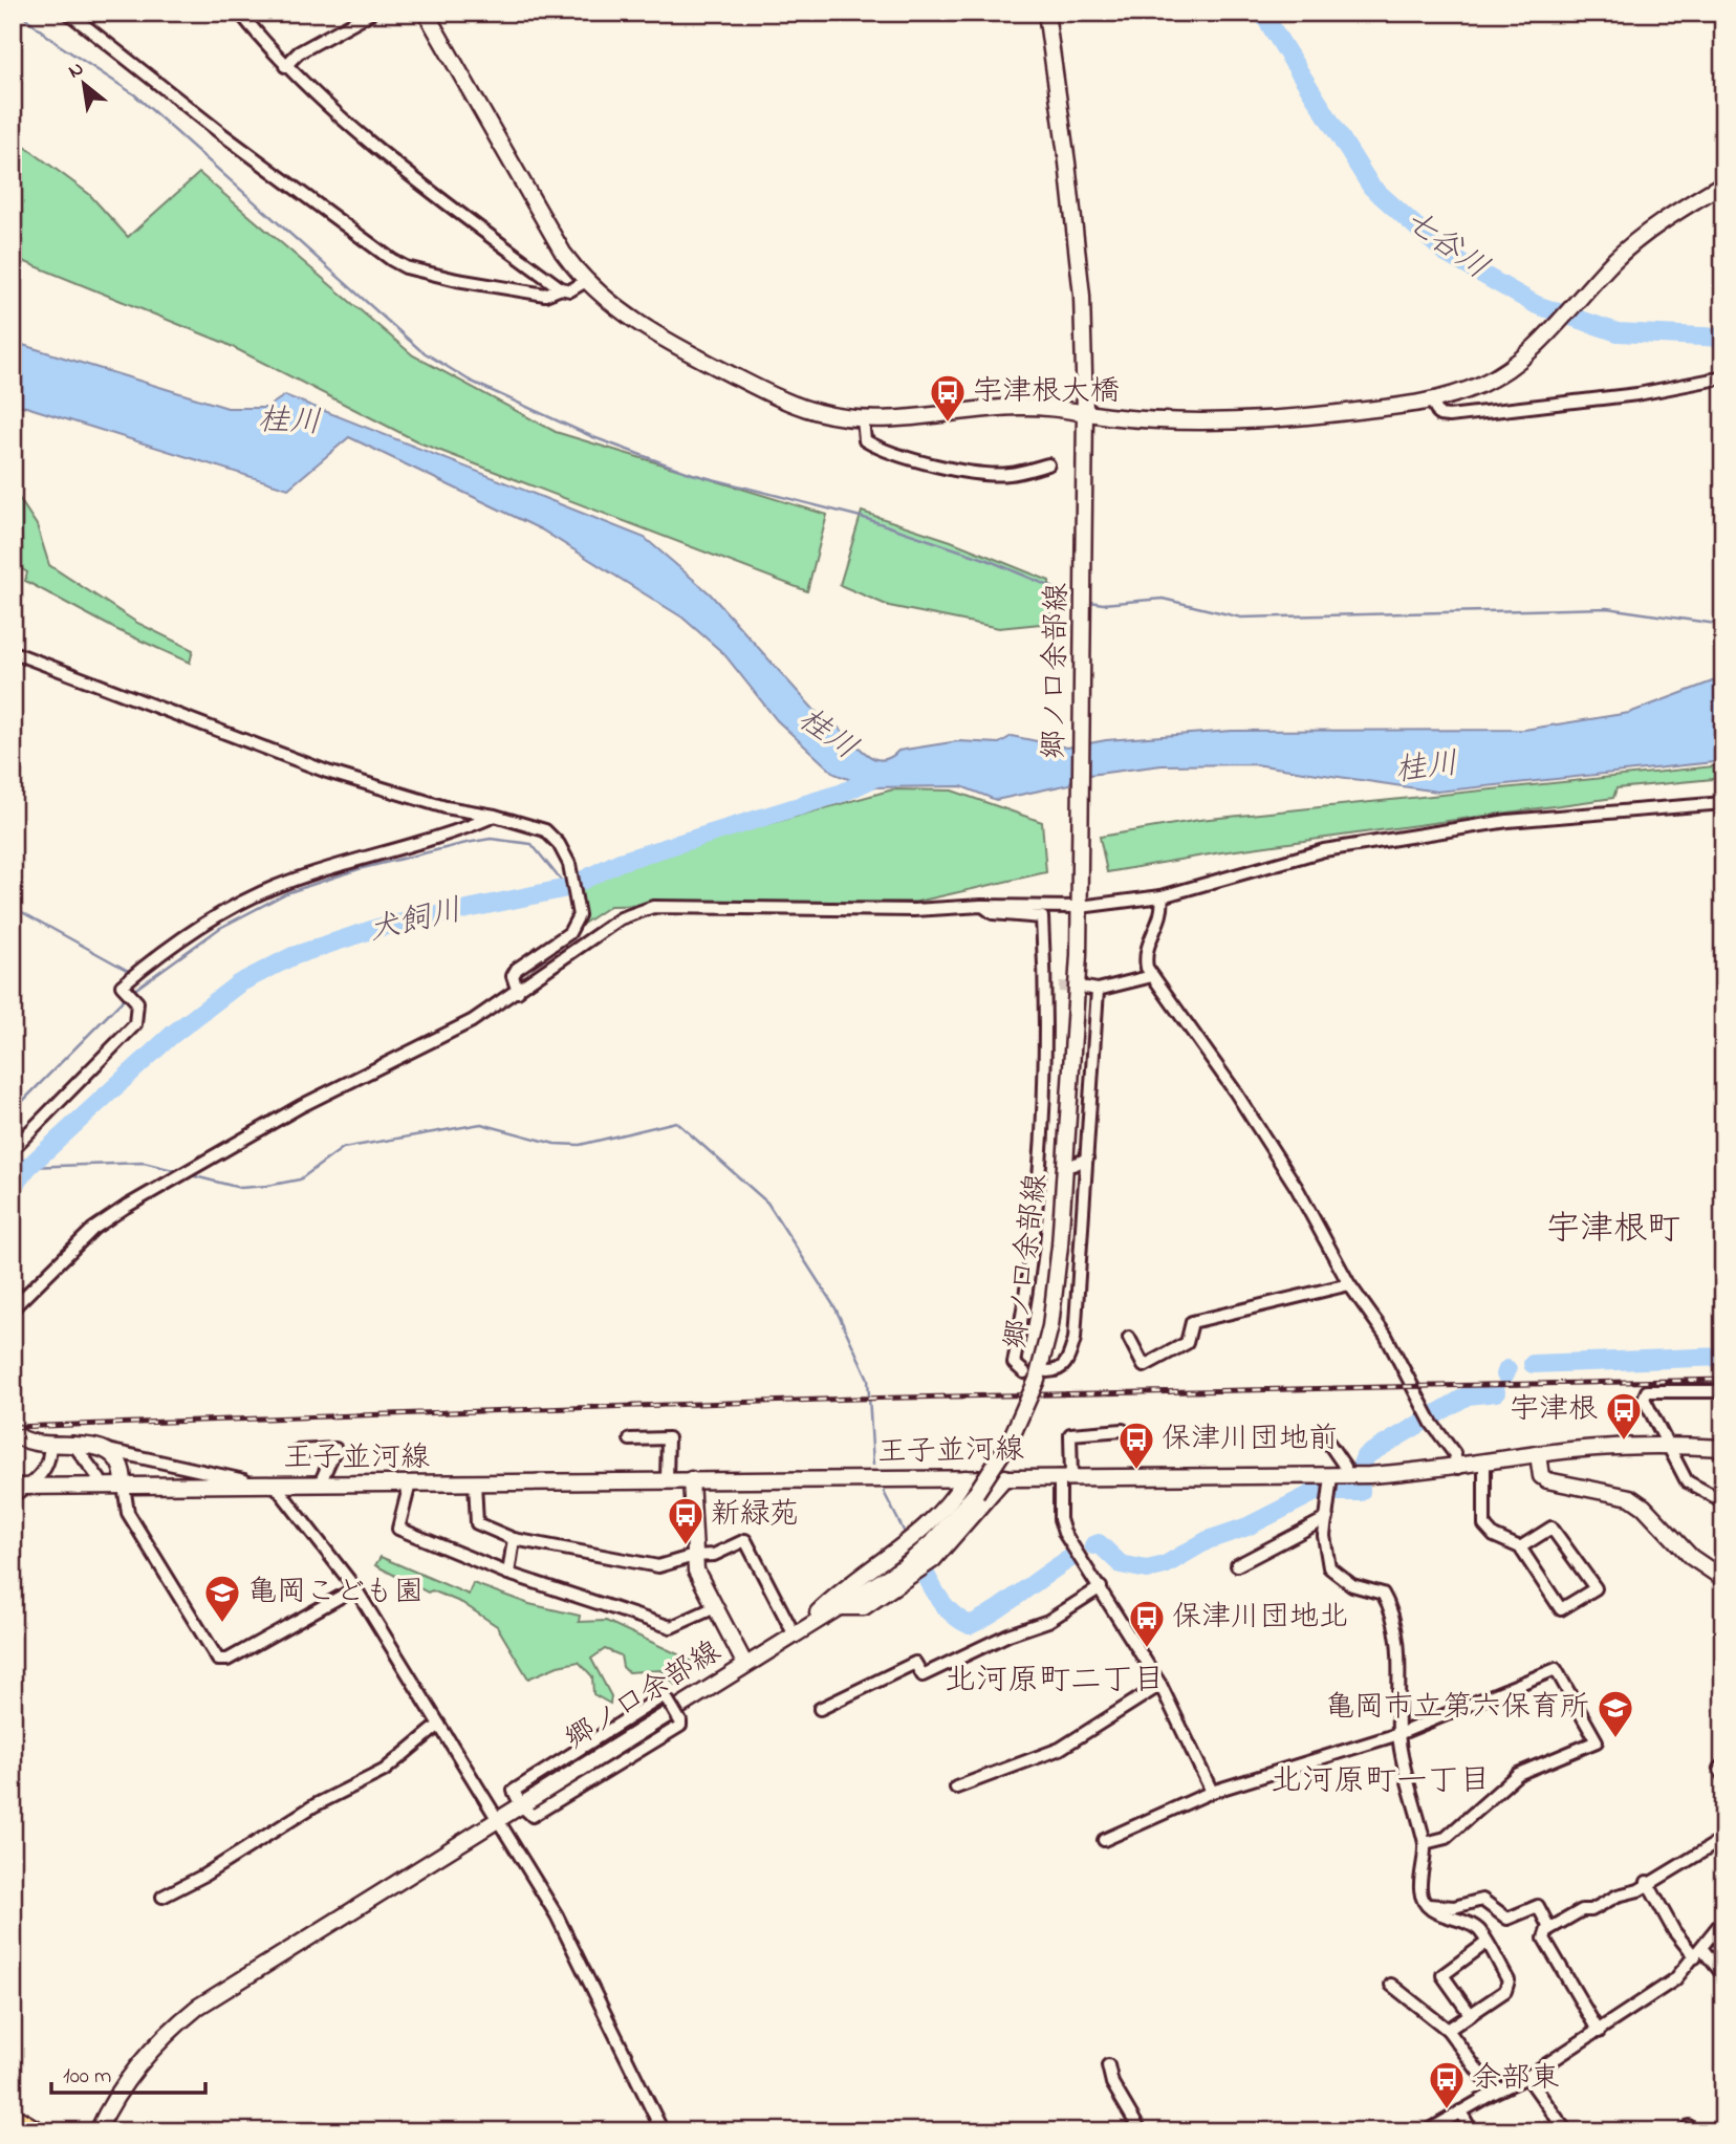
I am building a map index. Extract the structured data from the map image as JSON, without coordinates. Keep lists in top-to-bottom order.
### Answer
{
  "streets": {
    "main road": ["郷ノ口余部線", "王子並河線"]
  },
  "districts": ["宇津根町", "北河原町二丁目", "北河原町一丁目"],
  "water": ["七谷川", "桂川", "犬飼川"],
  "places": {
    "bus stop": [
      "宇津根大橋",
      "宇津根",
      "保津川団地前",
      "新緑苑",
      "保津川団地北",
      "余部東"
    ],
    "school or university": ["亀岡こども園", "亀岡市立第六保育所"]
  },
  "scale_bar": "100 m",
  "north": "top left"
}
